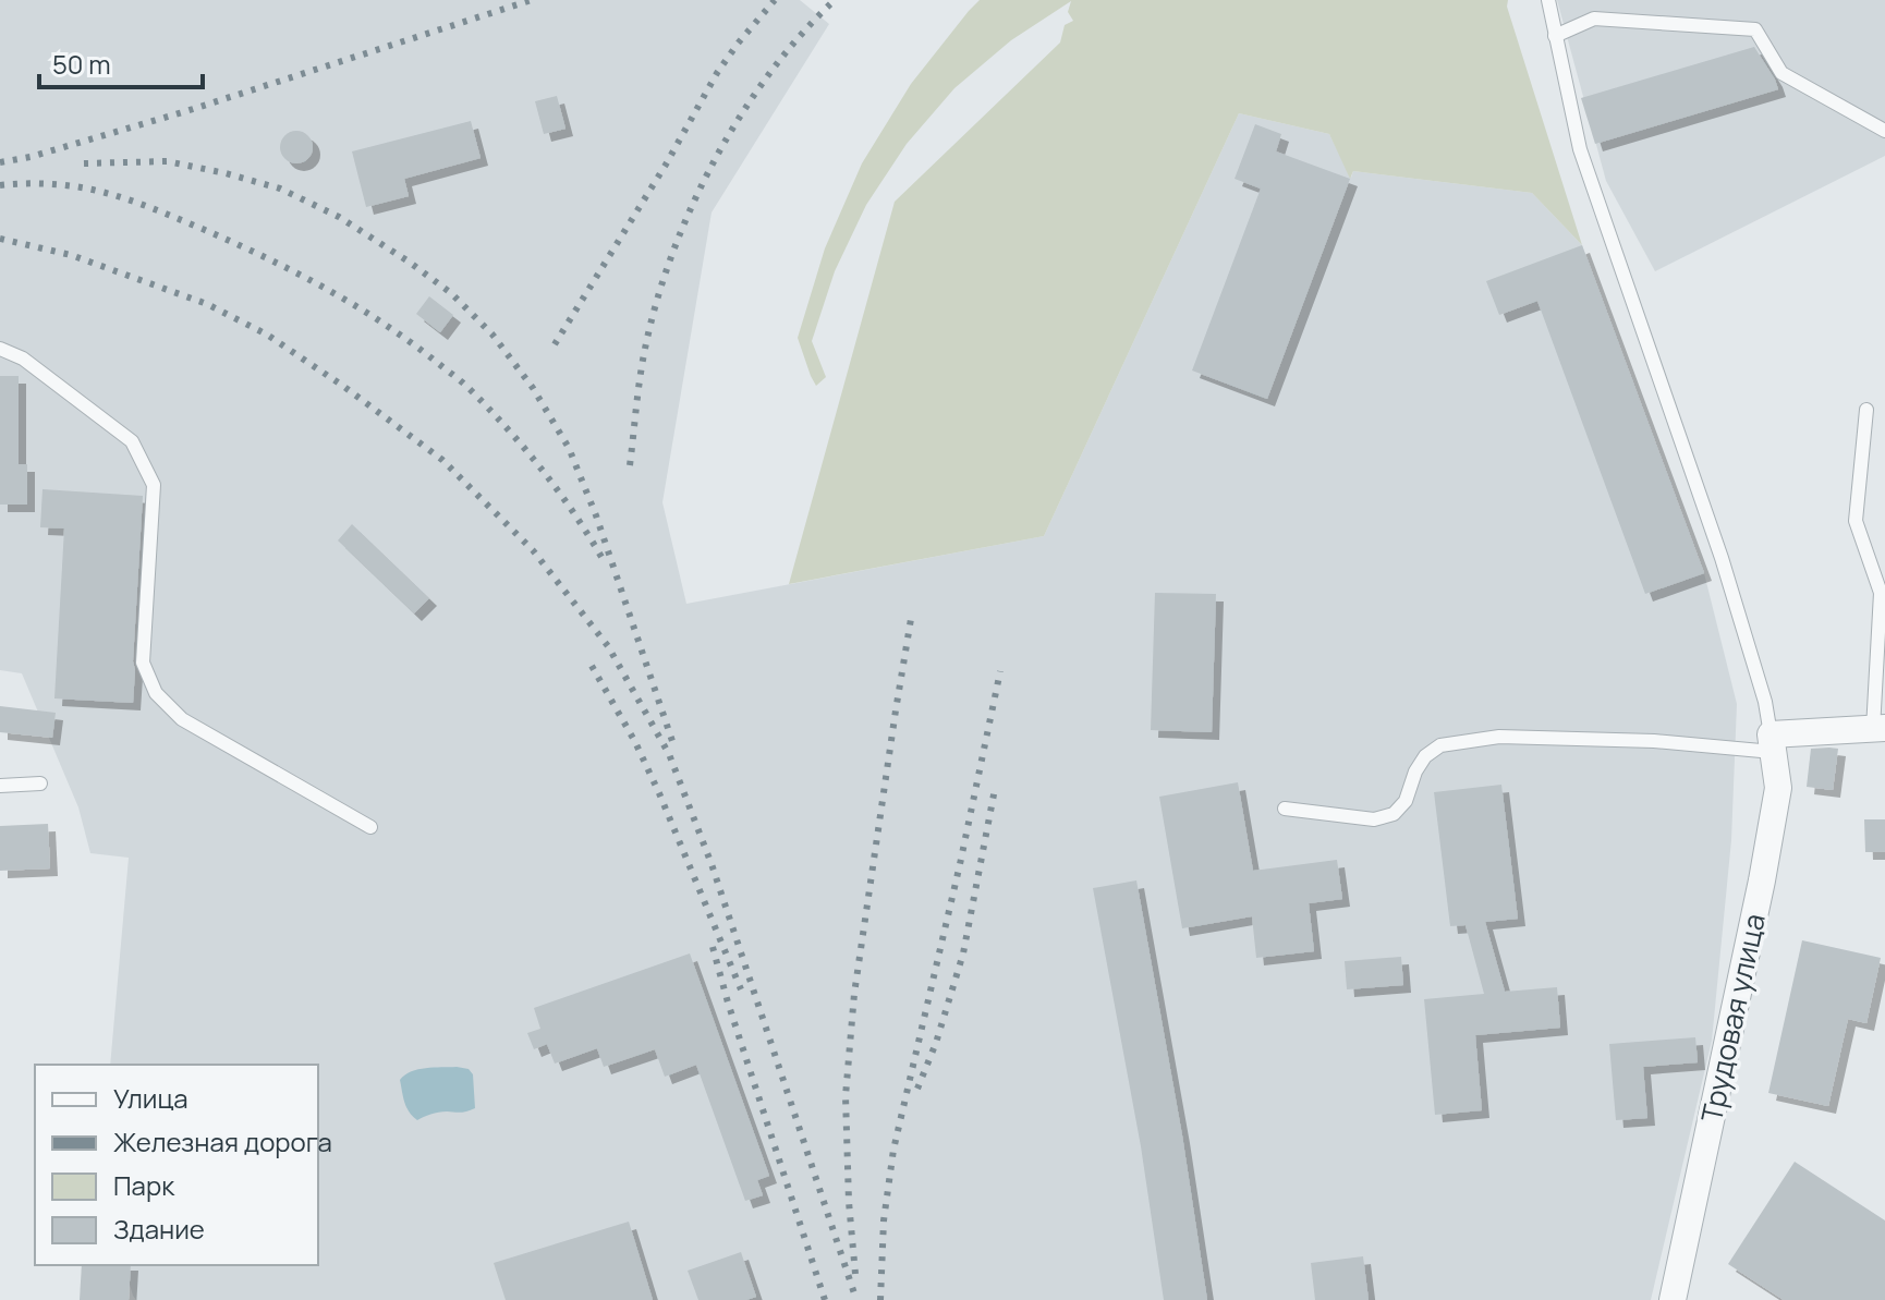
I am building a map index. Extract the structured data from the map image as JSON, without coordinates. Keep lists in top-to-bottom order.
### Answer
{
  "streets": {
    "street": ["Трудовая улица"]
  },
  "legend": [
    "Улица",
    "Железная дорога",
    "Парк",
    "Здание"
  ],
  "scale_bar": "50 m"
}
